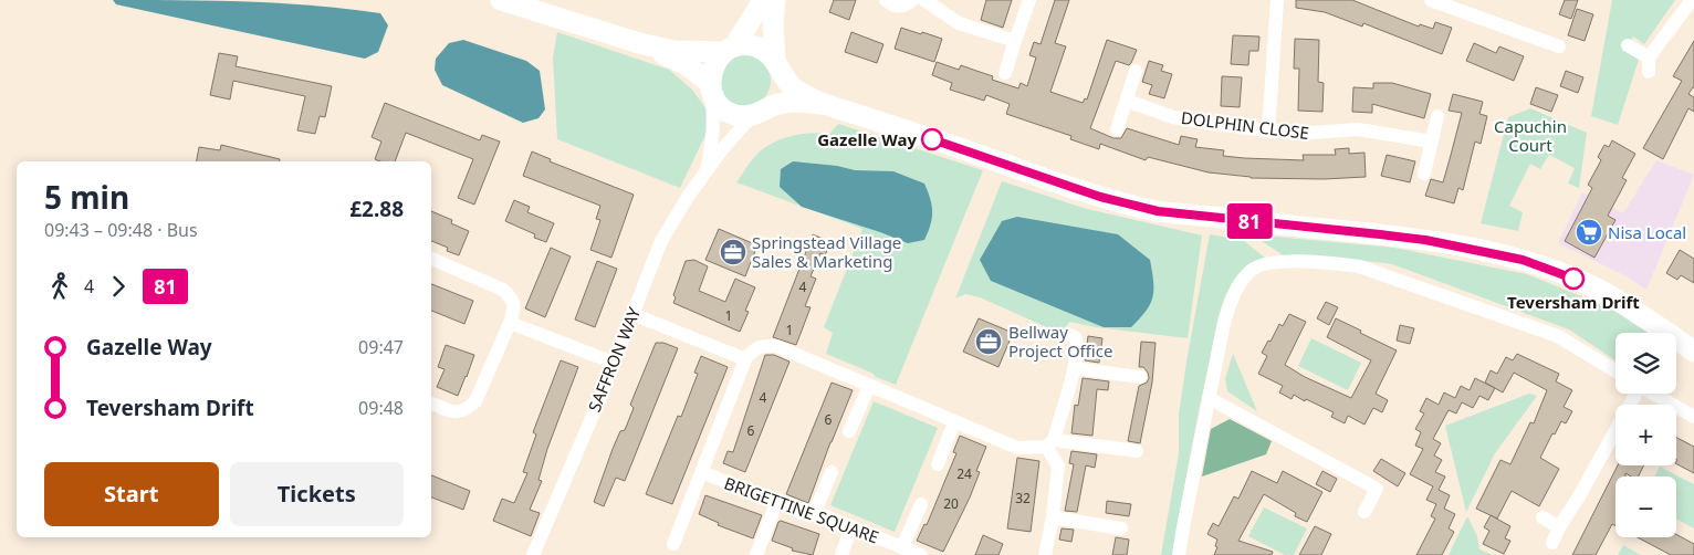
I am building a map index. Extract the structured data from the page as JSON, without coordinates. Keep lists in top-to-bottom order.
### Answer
{
  "streets": {
    "street": ["DOLPHIN CLOSE", "SAFFRON WAY", "BRIGETTINE SQUARE"]
  },
  "parks": ["Capuchin Court"],
  "places": {
    "other": ["Gazelle Way", "Teversham Drift"],
    "supermarket": ["Nisa Local"],
    "office": ["Springstead Village Sales & Marketing", "Bellway Project Office"]
  },
  "lines": ["bus line 81"],
  "house_numbers": [
    "4",
    "1",
    "1",
    "4",
    "6",
    "6",
    "24",
    "32",
    "20"
  ],
  "page": {
    "on_map": "81",
    "heading": ["5 min", "09:43 – 09:48 · Bus", "£2.88"],
    "legs": ["4", "81"],
    "list": [
      {
        "name": "Gazelle Way",
        "value": "09:47"
      },
      {
        "name": "Teversham Drift",
        "value": "09:48"
      }
    ],
    "map_buttons": ["+", "−"],
    "buttons": ["Start", "Tickets"]
  }
}
